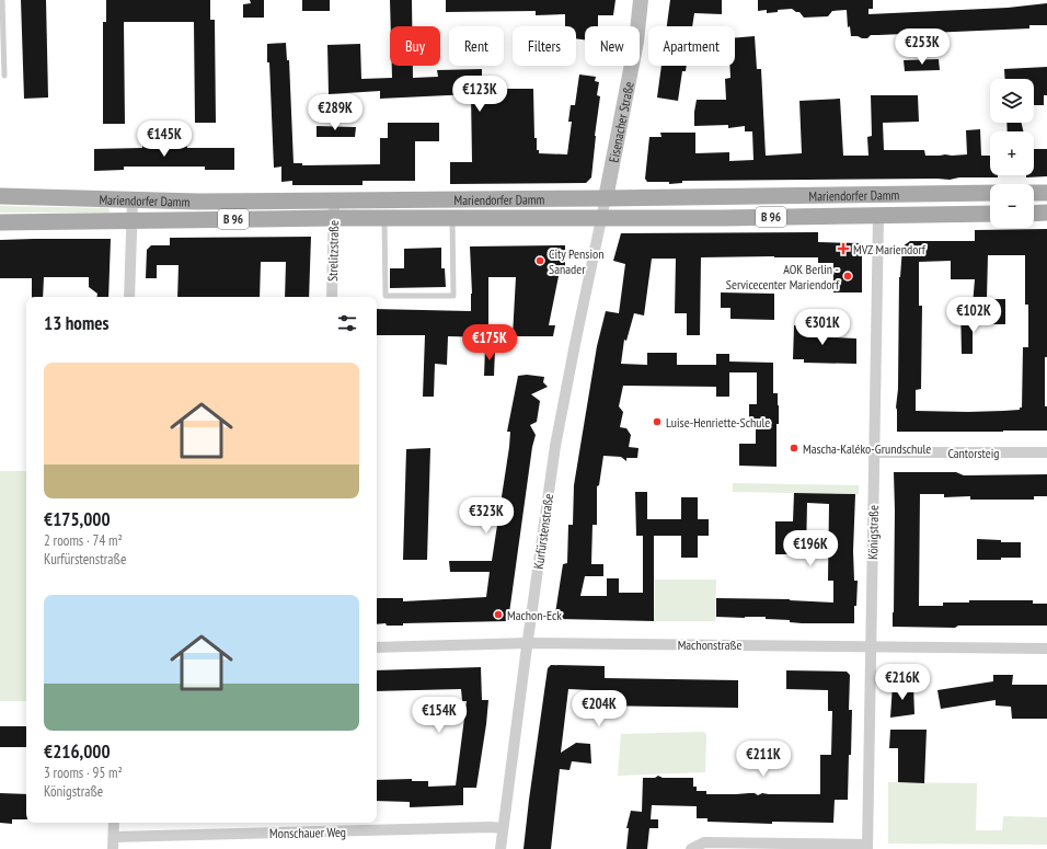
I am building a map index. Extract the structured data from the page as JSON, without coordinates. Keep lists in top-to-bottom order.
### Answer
{
  "streets": {
    "main road": ["Mariendorfer Damm", "B 96"],
    "street": [
      "Eisenacher Straße",
      "Strelitzstraße",
      "Cantorsteig",
      "Kurfürstenstraße",
      "Königstraße",
      "Machonstraße",
      "Monschauer Weg"
    ]
  },
  "crossings": [
    ["Eisenacher Straße", "Mariendorfer Damm"],
    ["Eisenacher Straße", "Kurfürstenstraße"],
    ["Mariendorfer Damm", "Strelitzstraße"],
    ["Mariendorfer Damm", "Kurfürstenstraße"],
    ["Mariendorfer Damm", "Königstraße"],
    ["Cantorsteig", "Königstraße"],
    ["Kurfürstenstraße", "Machonstraße"],
    ["Kurfürstenstraße", "Monschauer Weg"],
    ["Königstraße", "Machonstraße"]
  ],
  "places": {
    "health": ["MVZ Mariendorf"],
    "other": [
      "City Pension Sanader",
      "AOK Berlin - Servicecenter Mariendorf",
      "Luise-Henriette-Schule",
      "Mascha-Kaléko-Grundschule",
      "Machon-Eck"
    ]
  },
  "page": {
    "chip": [
      "Buy",
      "Rent",
      "Filters",
      "New",
      "Apartment"
    ],
    "price": [
      "€253K",
      "€123K",
      "€289K",
      "€145K",
      "€102K",
      "€301K",
      "€175K",
      "€323K",
      "€196K",
      "€216K",
      "€204K",
      "€154K",
      "€211K"
    ],
    "map_buttons": ["+", "−"],
    "heading": "13 homes",
    "list": [
      {
        "name": "€175,000",
        "note": "2 rooms · 74 m² · Kurfürstenstraße"
      },
      {
        "name": "€216,000",
        "note": "3 rooms · 95 m² · Königstraße"
      }
    ]
  }
}
